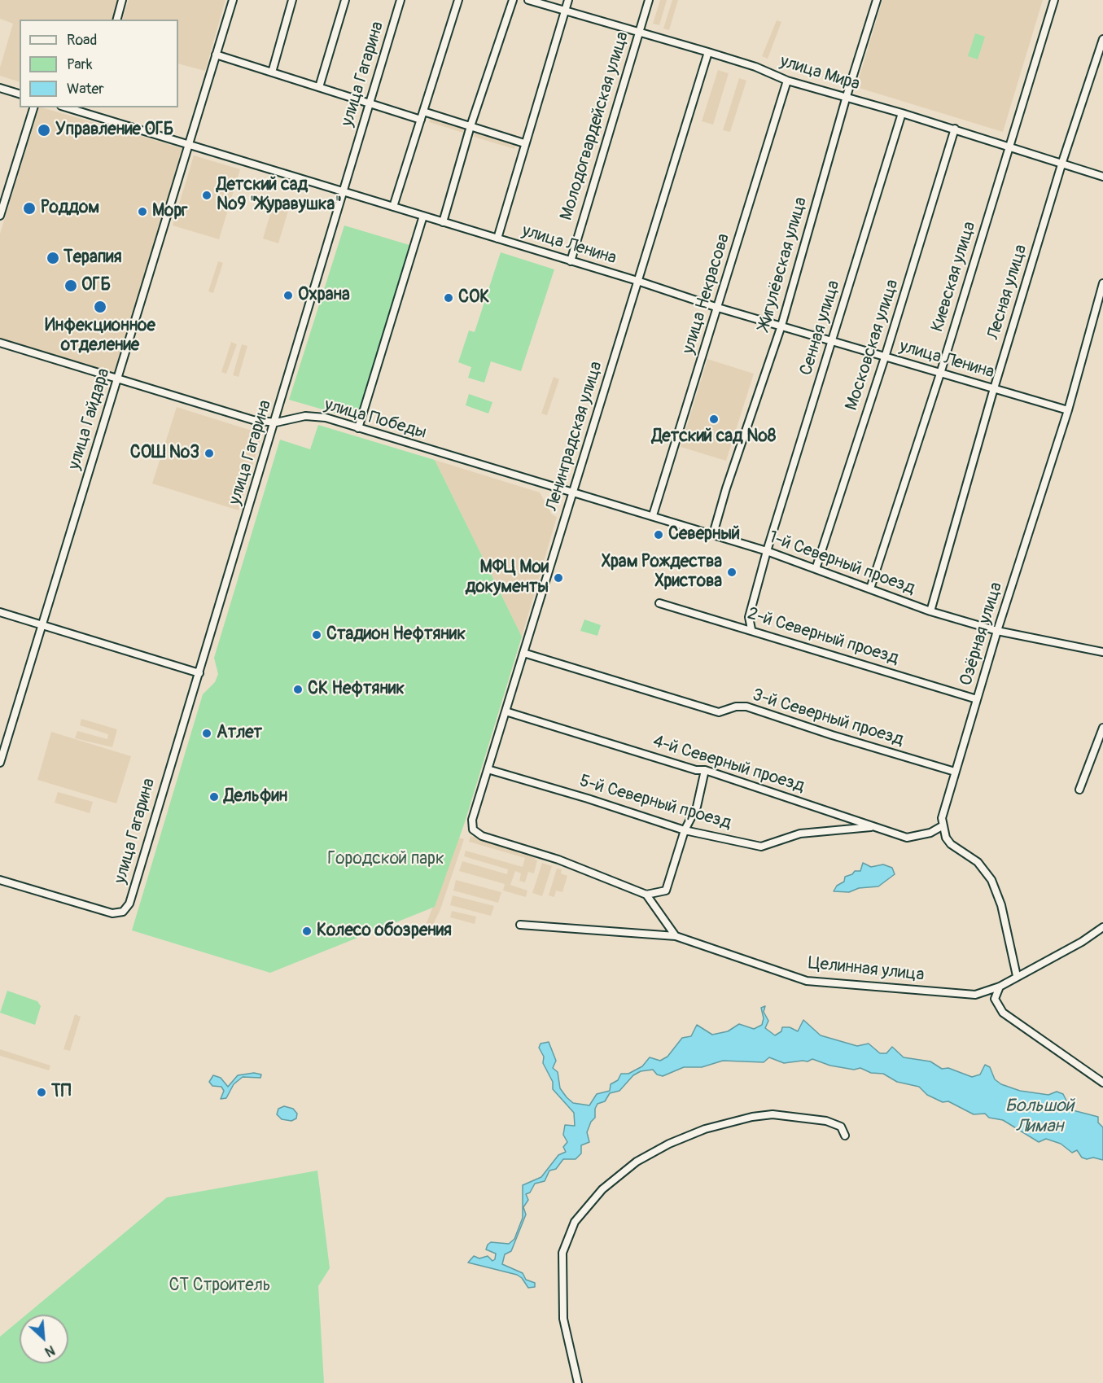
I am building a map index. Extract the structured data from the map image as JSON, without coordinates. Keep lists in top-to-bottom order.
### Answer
{
  "streets": {
    "street": [
      "улица Мира",
      "улица Гагарина",
      "Молодогвардейская улица",
      "улица Ленина",
      "Жигулёвская улица",
      "Киевская улица",
      "Лесная улица",
      "улица Некрасова",
      "Сенная улица",
      "Московская улица",
      "улица Гайдара",
      "улица Победы",
      "Ленинградская улица",
      "1-й Северный проезд",
      "Озёрная улица",
      "2-й Северный проезд",
      "3-й Северный проезд",
      "4-й Северный проезд",
      "5-й Северный проезд",
      "Целинная улица"
    ]
  },
  "crossings": [
    ["улица Мира", "Молодогвардейская улица"],
    ["улица Мира", "Жигулёвская улица"],
    ["улица Мира", "Киевская улица"],
    ["улица Мира", "Лесная улица"],
    ["улица Мира", "улица Некрасова"],
    ["улица Мира", "Сенная улица"],
    ["улица Мира", "Московская улица"],
    ["улица Мира", "Ленинградская улица"],
    ["улица Гагарина", "улица Ленина"],
    ["улица Гагарина", "улица Победы"],
    ["Молодогвардейская улица", "улица Ленина"],
    ["улица Ленина", "Жигулёвская улица"],
    ["улица Ленина", "Киевская улица"],
    ["улица Ленина", "Лесная улица"],
    ["улица Ленина", "улица Некрасова"],
    ["улица Ленина", "Сенная улица"],
    ["улица Ленина", "Московская улица"],
    ["улица Ленина", "улица Гайдара"],
    ["улица Ленина", "Ленинградская улица"],
    ["улица Ленина", "Озёрная улица"],
    ["Жигулёвская улица", "1-й Северный проезд"],
    ["Киевская улица", "1-й Северный проезд"],
    ["Лесная улица", "1-й Северный проезд"],
    ["улица Некрасова", "1-й Северный проезд"],
    ["Сенная улица", "1-й Северный проезд"],
    ["Сенная улица", "2-й Северный проезд"],
    ["Московская улица", "1-й Северный проезд"],
    ["улица Гайдара", "улица Победы"],
    ["улица Победы", "Ленинградская улица"],
    ["улица Победы", "1-й Северный проезд"],
    ["Ленинградская улица", "1-й Северный проезд"],
    ["Ленинградская улица", "3-й Северный проезд"],
    ["Ленинградская улица", "4-й Северный проезд"],
    ["Ленинградская улица", "5-й Северный проезд"],
    ["1-й Северный проезд", "Озёрная улица"],
    ["Озёрная улица", "2-й Северный проезд"],
    ["Озёрная улица", "3-й Северный проезд"],
    ["Озёрная улица", "4-й Северный проезд"],
    ["4-й Северный проезд", "5-й Северный проезд"]
  ],
  "water": ["Большой Лиман"],
  "parks": ["Городской парк", "СТ Строитель"],
  "places": [
    "Управление ОГБ",
    "Детский сад №9 \"Журавушка\"",
    "Роддом",
    "Морг",
    "Терапия",
    "ОГБ",
    "Охрана",
    "СОК",
    "Инфекционное отделение",
    "Детский сад №8",
    "СОШ №3",
    "Северный",
    "Храм Рождества Христова",
    "МФЦ Мои документы",
    "Стадион Нефтяник",
    "СК Нефтяник",
    "Атлет",
    "Дельфин",
    "Колесо обозрения",
    "ТП"
  ],
  "legend": ["Road", "Park", "Water"],
  "north": "bottom right"
}
